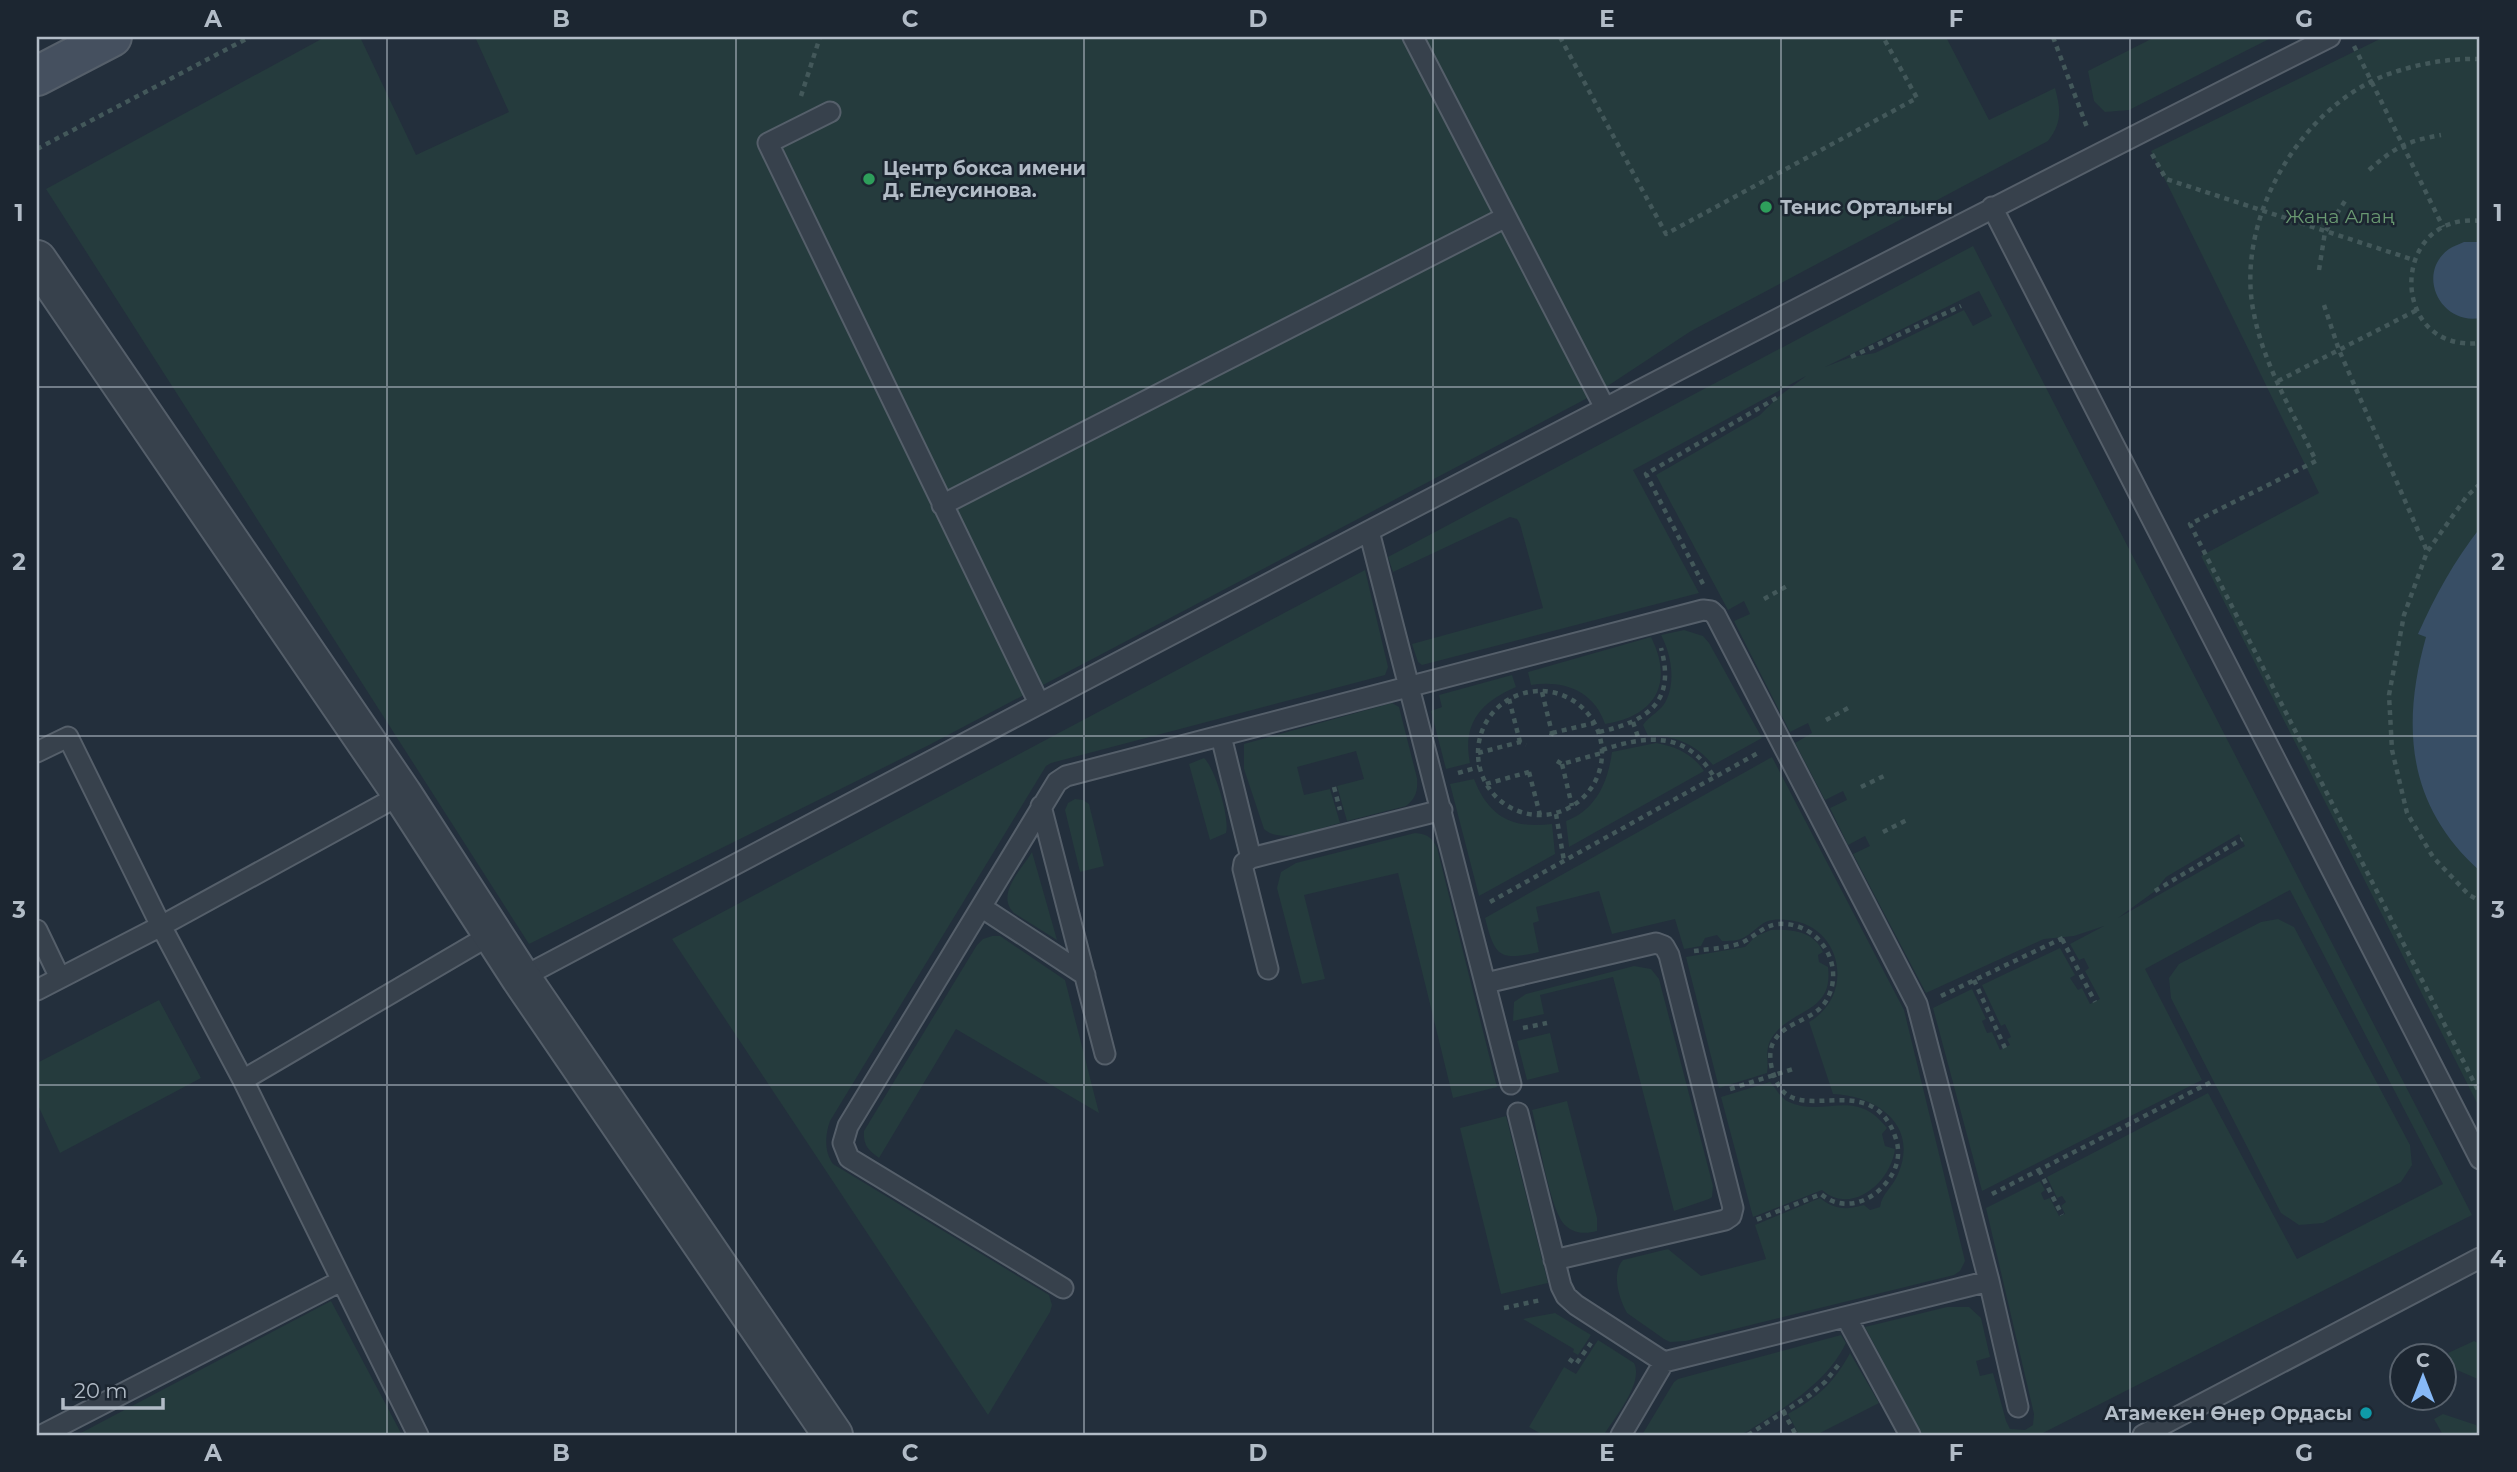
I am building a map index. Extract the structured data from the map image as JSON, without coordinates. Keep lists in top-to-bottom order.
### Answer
{
  "parks": ["Жаңа Алаң"],
  "places": ["Центр бокса имени Д. Елеусинова.", "Тенис Орталығы", "Атамекен Өнер Ордасы"],
  "scale_bar": "20 m",
  "north": "top",
  "grid": {
    "columns": [
      "A",
      "B",
      "C",
      "D",
      "E",
      "F",
      "G"
    ],
    "rows": [
      "1",
      "2",
      "3",
      "4"
    ]
  }
}
